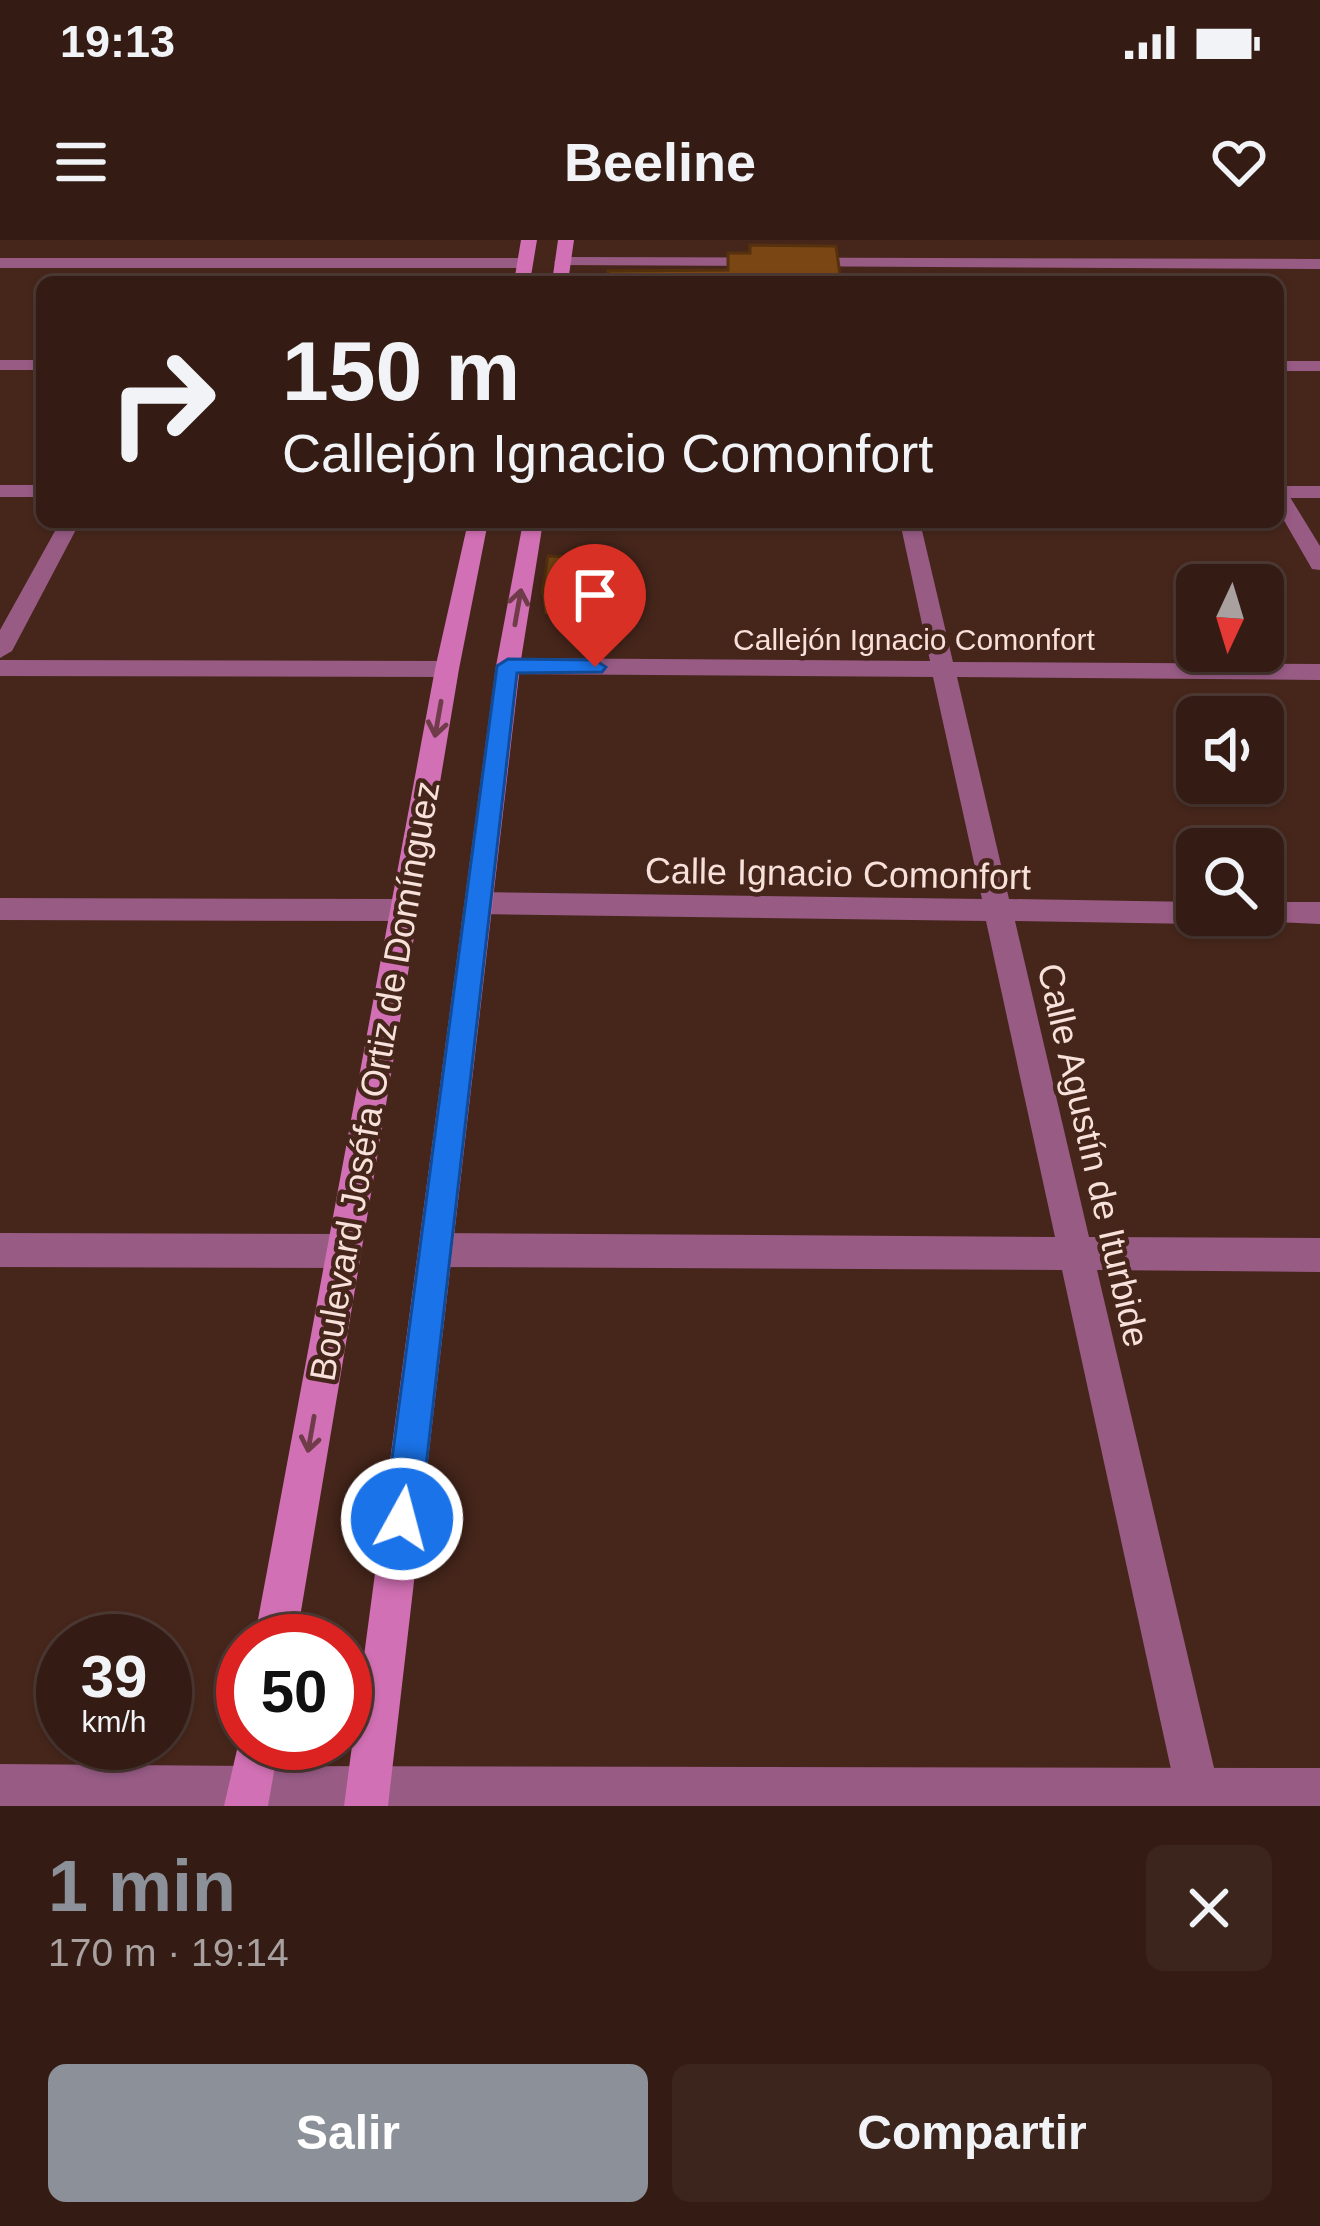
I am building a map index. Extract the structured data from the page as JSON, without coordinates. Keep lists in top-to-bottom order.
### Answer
{
  "streets": {
    "main road": ["Boulevard Joséfa Ortiz de Domínguez"],
    "street": ["Callejón Ignacio Comonfort", "Calle Ignacio Comonfort", "Calle Agustín de Iturbide"]
  },
  "crossings": [
    ["Callejón Ignacio Comonfort", "Boulevard Joséfa Ortiz de Domínguez"],
    ["Callejón Ignacio Comonfort", "Calle Agustín de Iturbide"],
    ["Calle Ignacio Comonfort", "Boulevard Joséfa Ortiz de Domínguez"],
    ["Calle Ignacio Comonfort", "Calle Agustín de Iturbide"]
  ],
  "north": "bottom",
  "page": {
    "status": "19:13",
    "header": "Beeline",
    "turn": ["150 m", "Callejón Ignacio Comonfort"],
    "speed": "39 km/h",
    "limit": "50",
    "heading": ["1 min", "170 m · 19:14"],
    "buttons": ["Salir", "Compartir"]
  }
}
